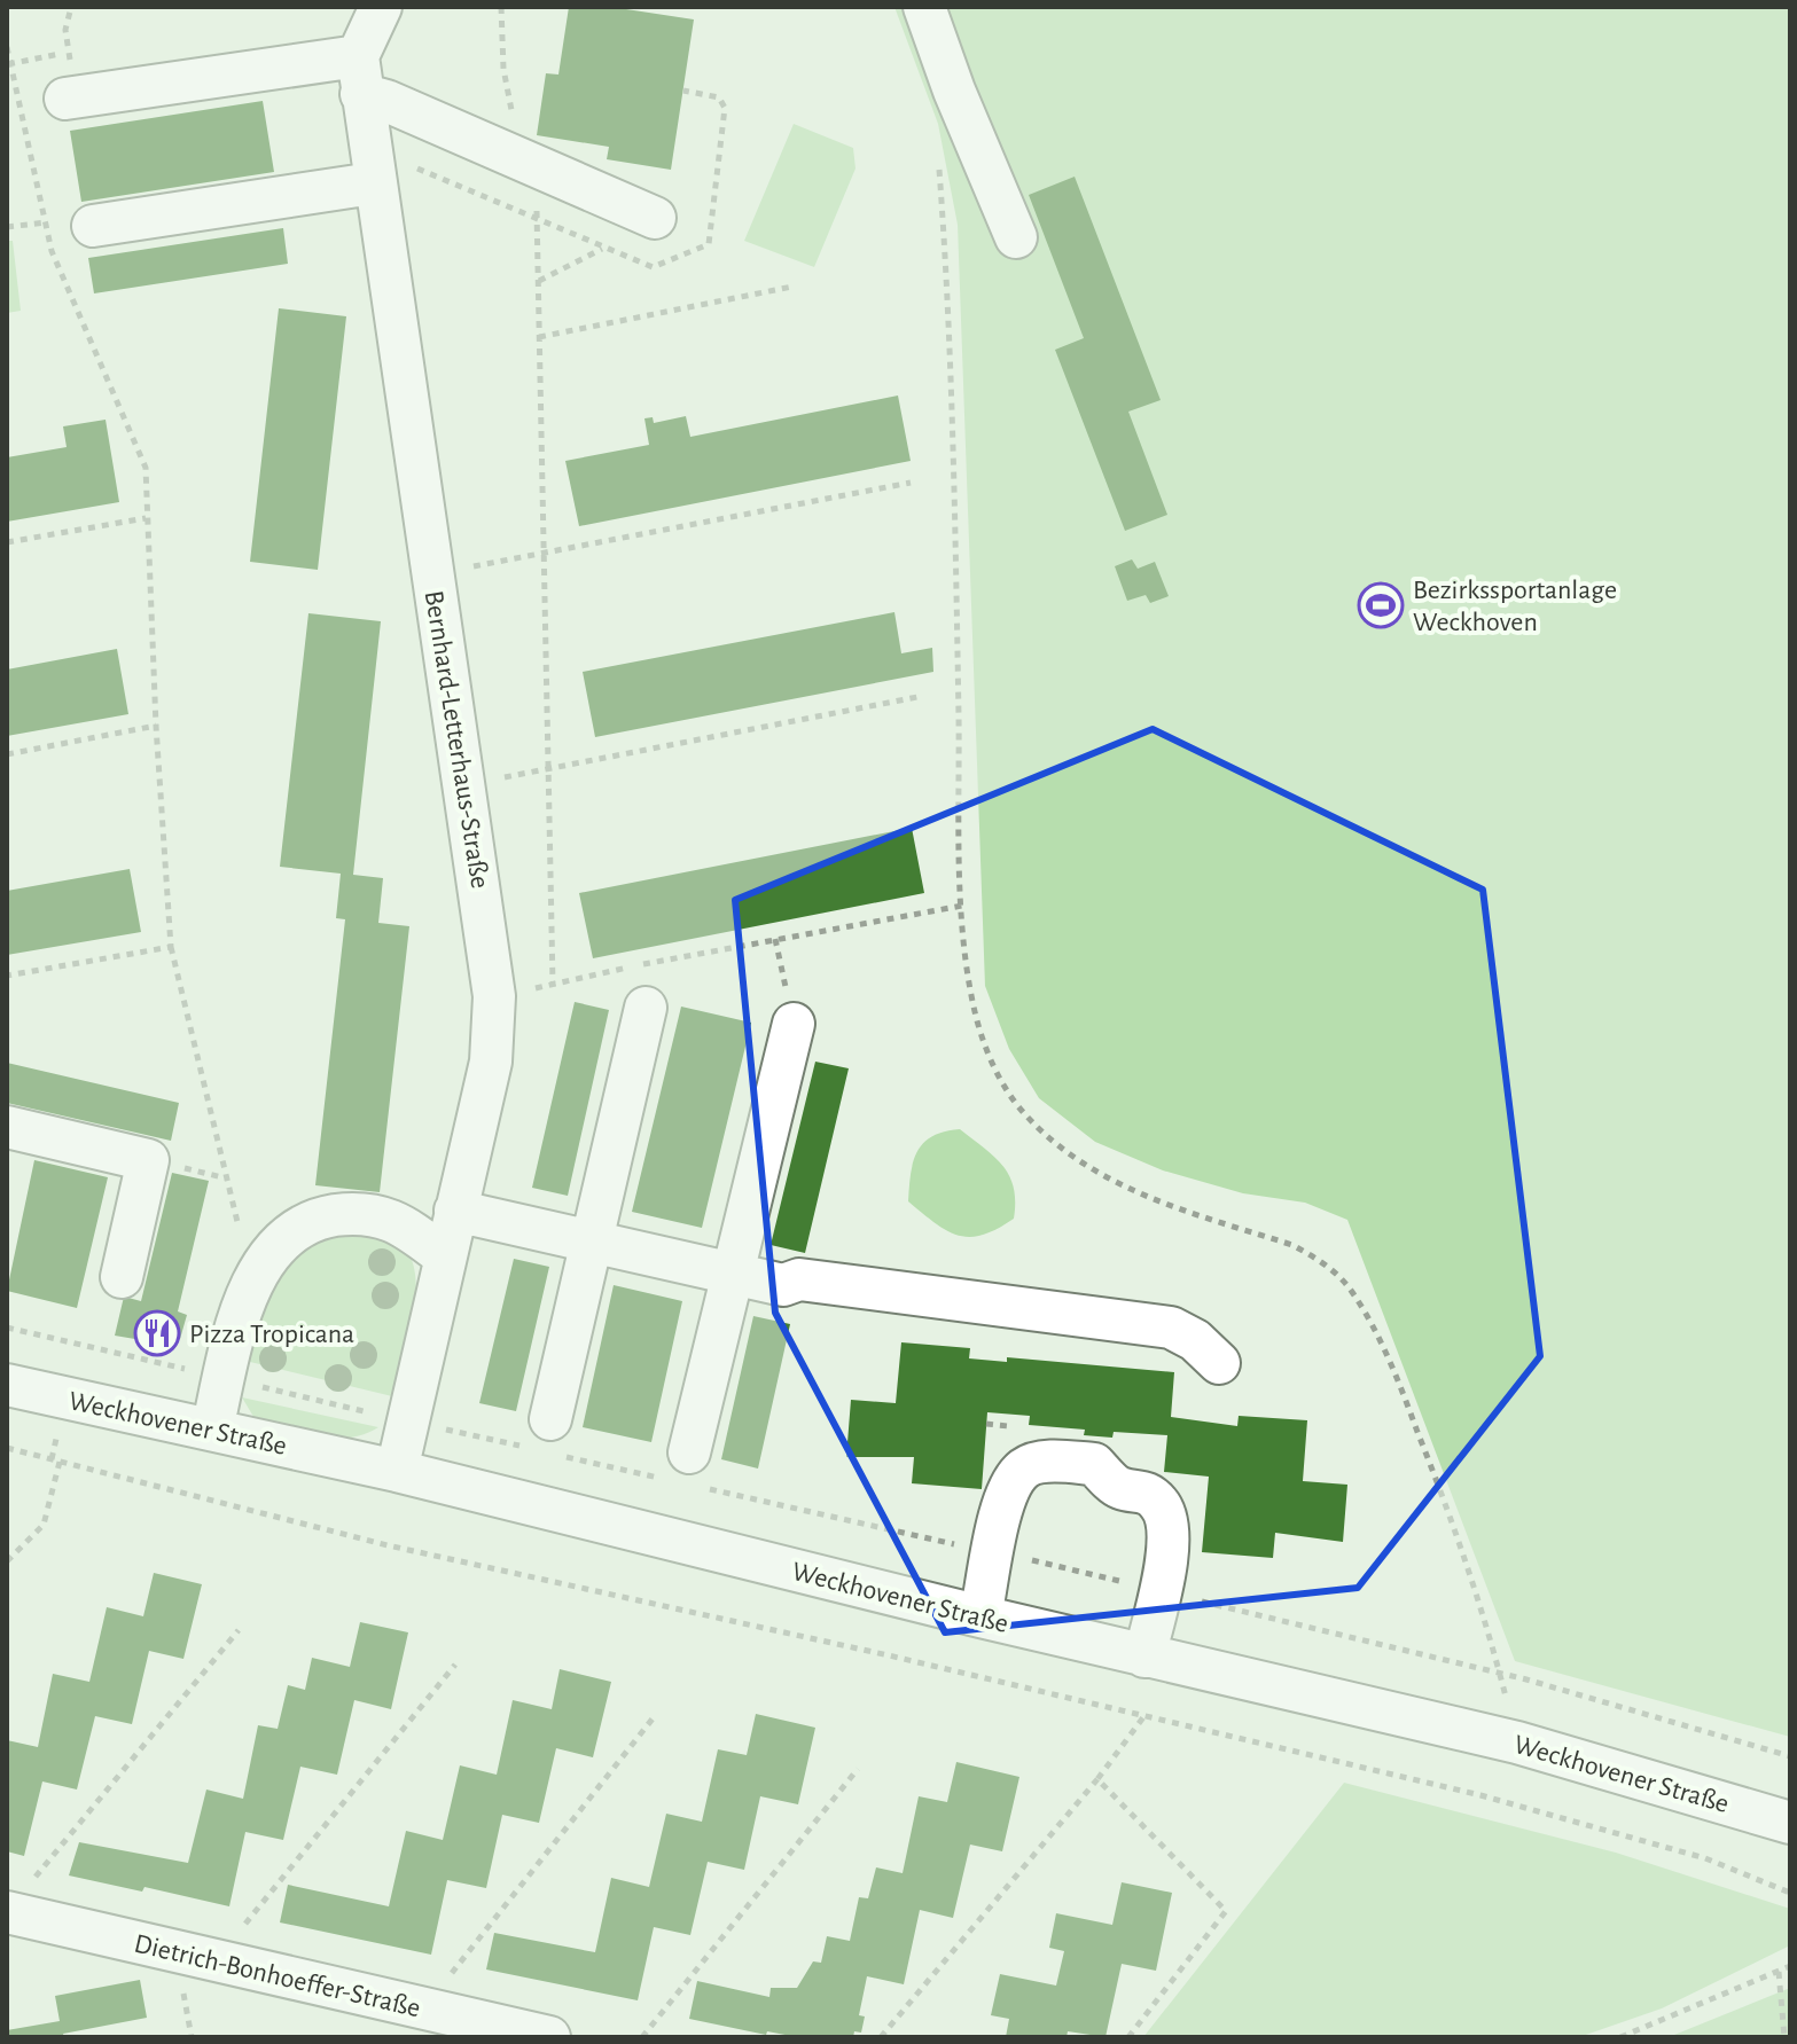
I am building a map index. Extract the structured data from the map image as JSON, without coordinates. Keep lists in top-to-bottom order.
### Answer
{
  "streets": {
    "street": ["Bernhard-Letterhaus-Straße", "Weckhovener Straße", "Dietrich-Bonhoeffer-Straße"]
  },
  "crossings": [
    ["Bernhard-Letterhaus-Straße", "Weckhovener Straße"]
  ],
  "places": {
    "sports": ["Bezirkssportanlage Weckhoven"],
    "restaurant": ["Pizza Tropicana"]
  }
}
